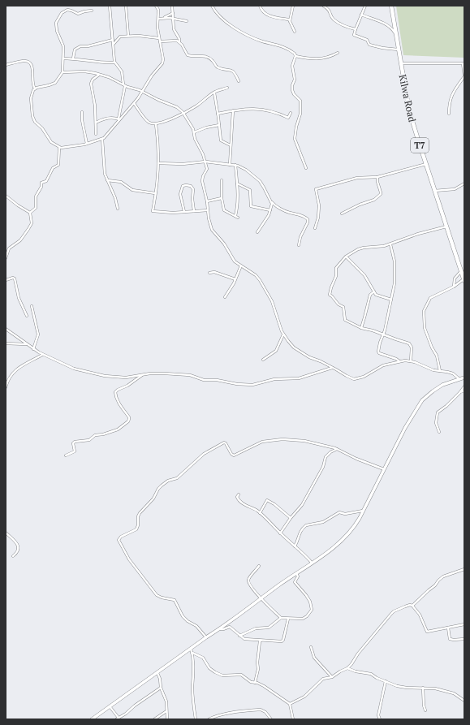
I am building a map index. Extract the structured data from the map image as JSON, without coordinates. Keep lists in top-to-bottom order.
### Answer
{
  "streets": {
    "highway": ["Kilwa Road", "T7"]
  }
}
